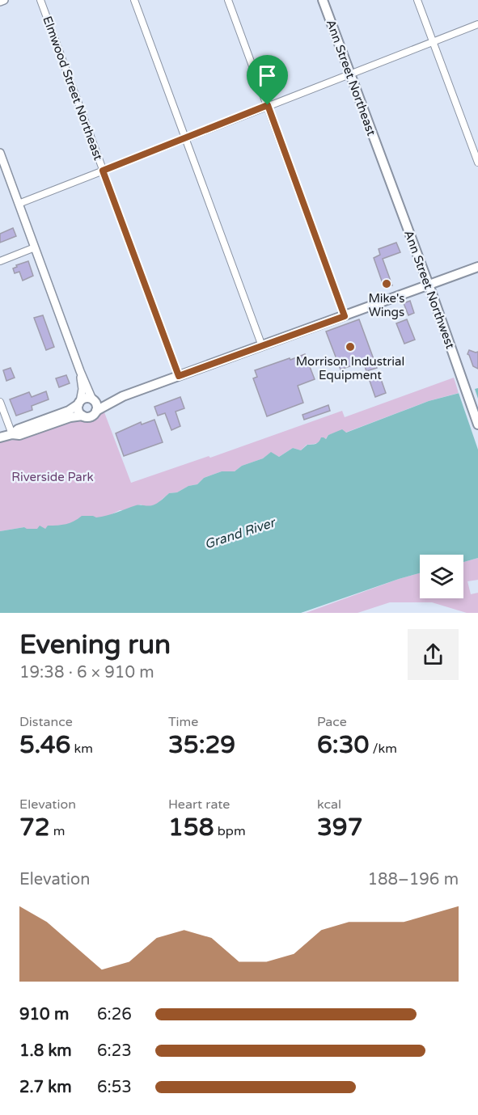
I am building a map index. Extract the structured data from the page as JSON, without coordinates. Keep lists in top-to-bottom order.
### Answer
{
  "streets": {
    "main road": ["Ann Street Northeast", "Ann Street Northwest"],
    "street": ["Elmwood Street Northeast"]
  },
  "crossings": [
    ["Ann Street Northeast", "Ann Street Northwest"]
  ],
  "water": ["Grand River"],
  "parks": ["Riverside Park"],
  "places": ["Mike's Wings", "Morrison Industrial Equipment"],
  "page": {
    "heading": ["Evening run", "19:38 · 6 × 910 m"],
    "stats": [
      ["Distance", "5.46 km"],
      ["Time", "35:29"],
      ["Pace", "6:30 /km"],
      ["Elevation", "72 m"],
      ["Heart rate", "158 bpm"],
      ["kcal", "397"]
    ],
    "chart": ["Elevation", "188–196 m"],
    "list": [
      {
        "name": "910 m",
        "note": "6:26"
      },
      {
        "name": "1.8 km",
        "note": "6:23"
      },
      {
        "name": "2.7 km",
        "note": "6:53"
      }
    ]
  }
}
